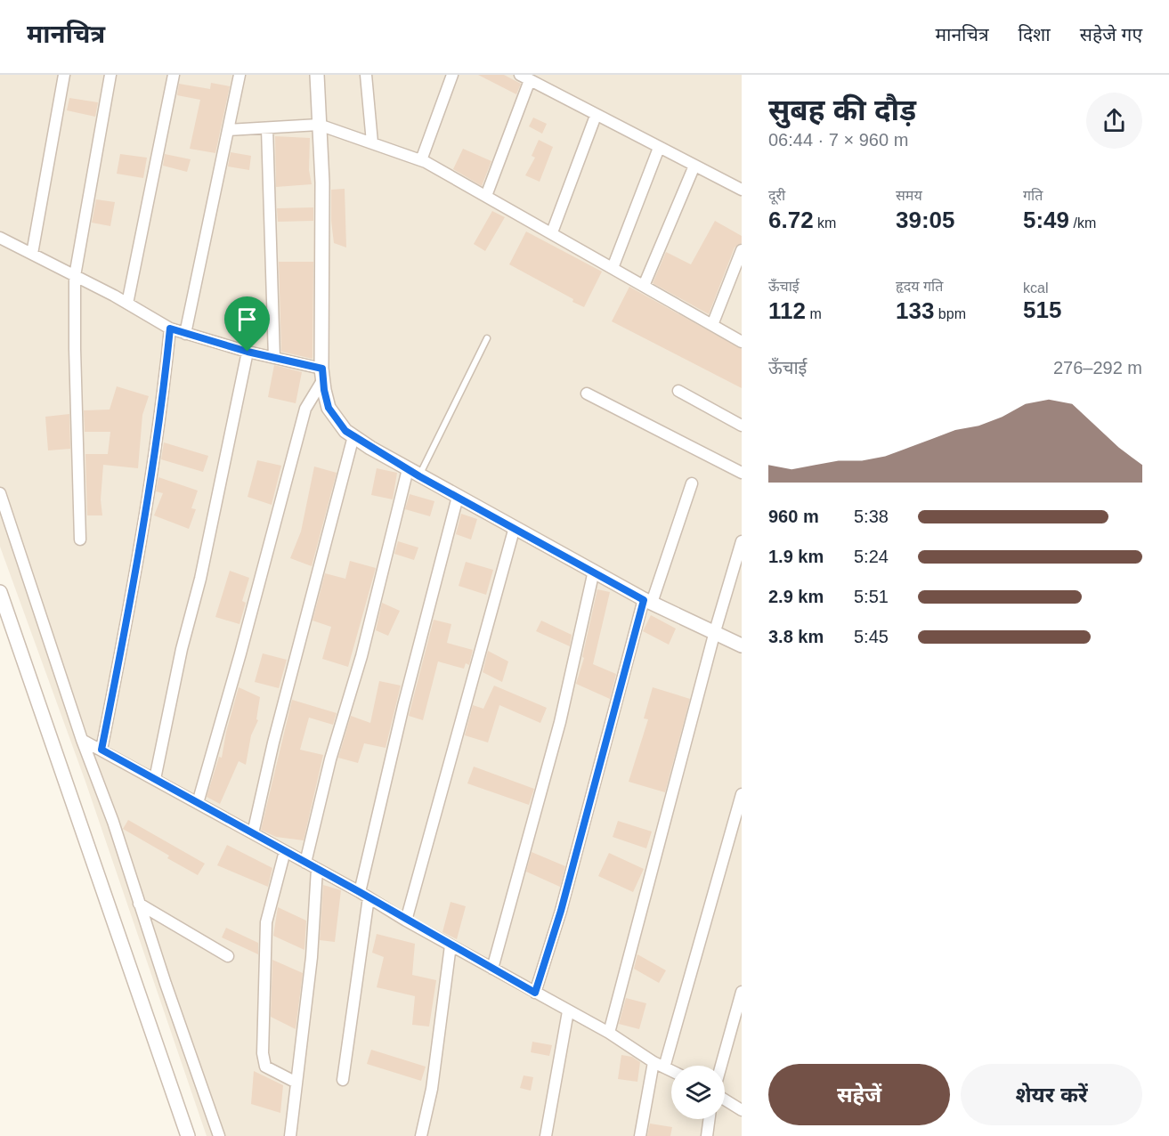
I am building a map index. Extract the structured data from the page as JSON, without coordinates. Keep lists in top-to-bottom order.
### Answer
{
  "page": {
    "header": "मानचित्र",
    "nav": ["मानचित्र", "दिशा", "सहेजे गए"],
    "heading": ["सुबह की दौड़", "06:44 · 7 × 960 m"],
    "stats": [
      ["दूरी", "6.72 km"],
      ["समय", "39:05"],
      ["गति", "5:49 /km"],
      ["ऊँचाई", "112 m"],
      ["हृदय गति", "133 bpm"],
      ["kcal", "515"]
    ],
    "chart": ["ऊँचाई", "276–292 m"],
    "list": [
      {
        "name": "960 m",
        "note": "5:38"
      },
      {
        "name": "1.9 km",
        "note": "5:24"
      },
      {
        "name": "2.9 km",
        "note": "5:51"
      },
      {
        "name": "3.8 km",
        "note": "5:45"
      }
    ],
    "buttons": ["सहेजें", "शेयर करें"]
  }
}
